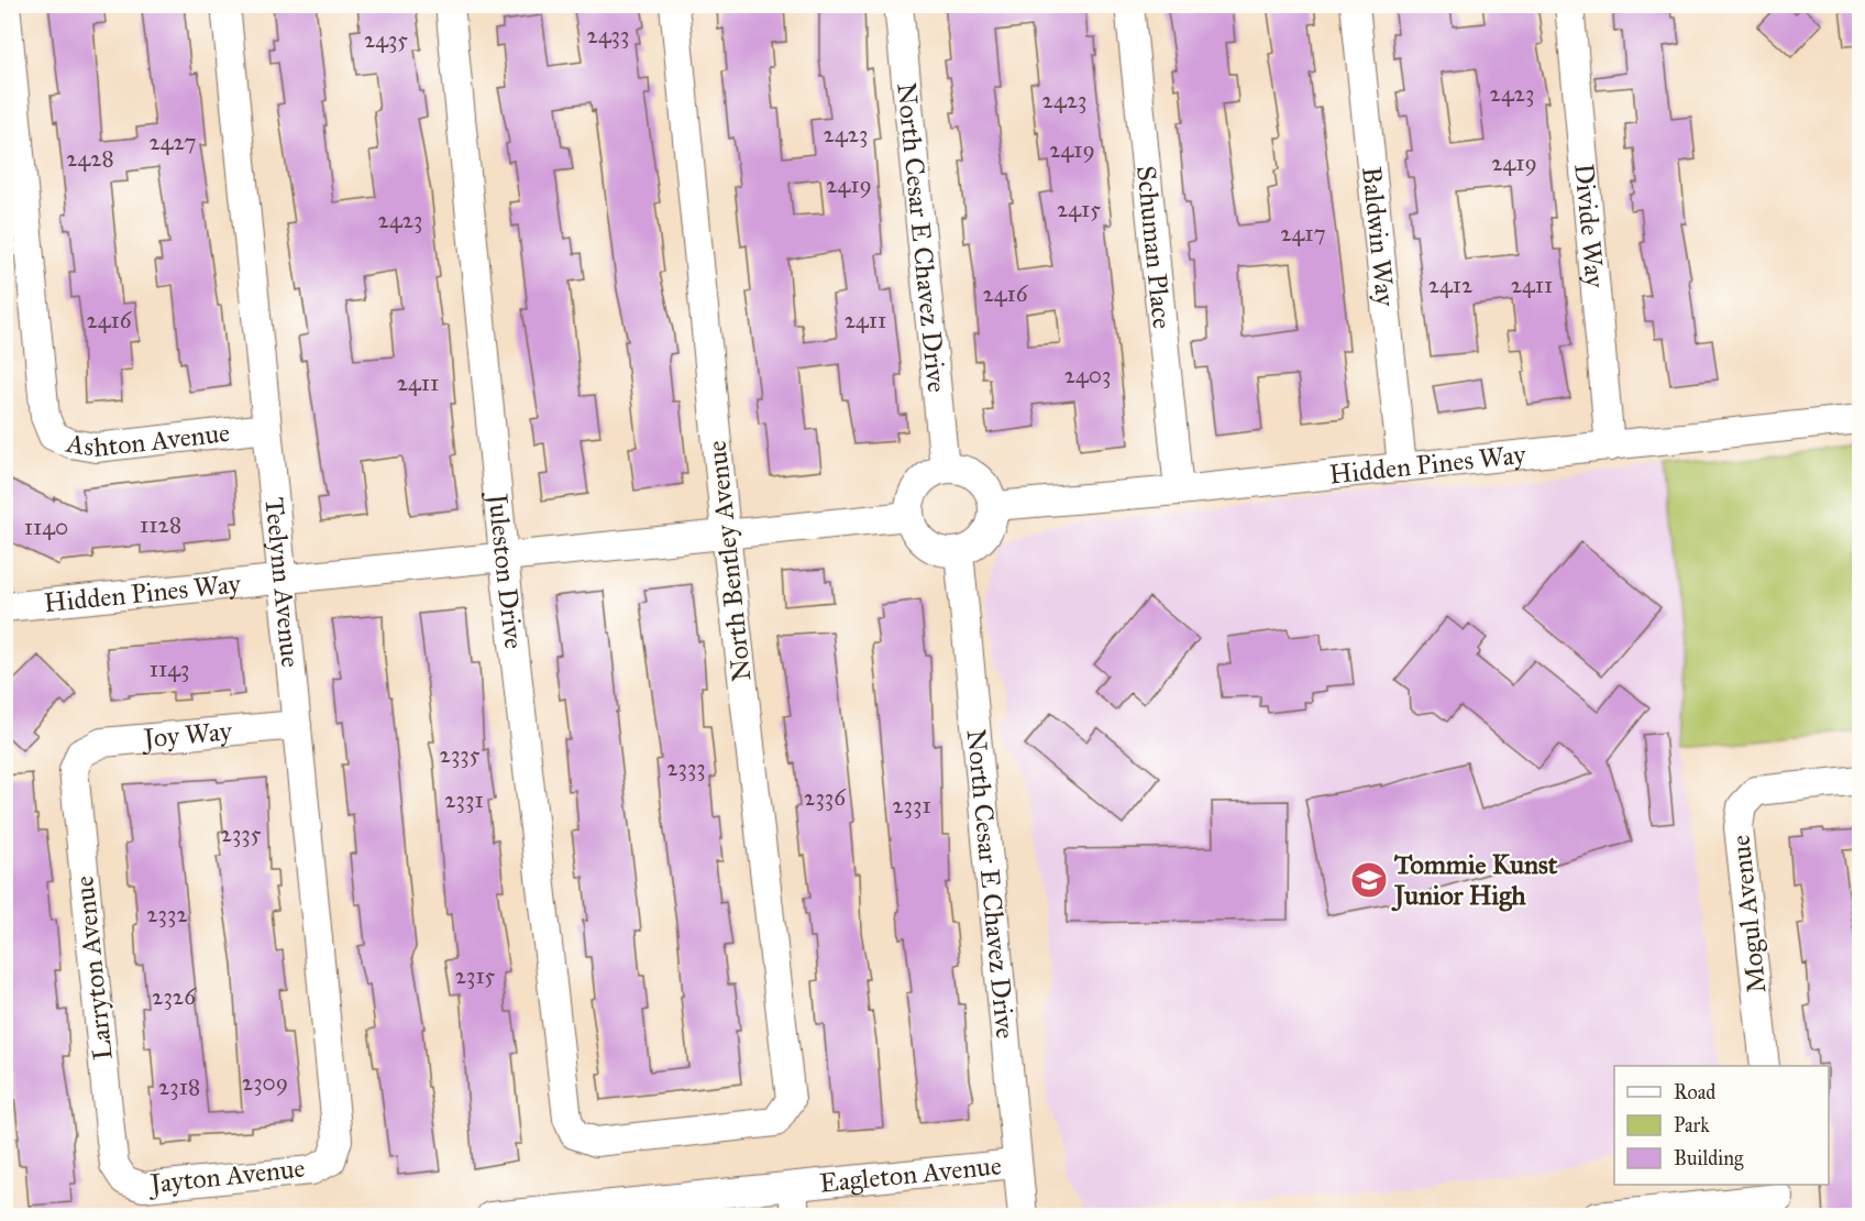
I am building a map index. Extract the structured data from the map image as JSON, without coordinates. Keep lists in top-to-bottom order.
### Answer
{
  "streets": {
    "street": [
      "Divide Way",
      "North Cesar E Chavez Drive",
      "Baldwin Way",
      "Schuman Place",
      "Ashton Avenue",
      "Hidden Pines Way",
      "North Bentley Avenue",
      "Juleston Drive",
      "Teelynn Avenue",
      "Joy Way",
      "Mogul Avenue",
      "Larryton Avenue",
      "Eagleton Avenue",
      "Jayton Avenue"
    ]
  },
  "crossings": [
    ["Divide Way", "Hidden Pines Way"],
    ["North Cesar E Chavez Drive", "Hidden Pines Way"],
    ["North Cesar E Chavez Drive", "Eagleton Avenue"],
    ["Baldwin Way", "Hidden Pines Way"],
    ["Schuman Place", "Hidden Pines Way"],
    ["Ashton Avenue", "Teelynn Avenue"],
    ["Hidden Pines Way", "North Bentley Avenue"],
    ["Hidden Pines Way", "Juleston Drive"],
    ["Hidden Pines Way", "Teelynn Avenue"],
    ["North Bentley Avenue", "Juleston Drive"],
    ["Teelynn Avenue", "Joy Way"],
    ["Teelynn Avenue", "Jayton Avenue"],
    ["Joy Way", "Larryton Avenue"],
    ["Larryton Avenue", "Jayton Avenue"]
  ],
  "places": {
    "school or university": ["Tommie Kunst Junior High"]
  },
  "house_numbers": [
    "2433",
    "2435",
    "2423",
    "2423",
    "2423",
    "2427",
    "2419",
    "2428",
    "2419",
    "2419",
    "2415",
    "2423",
    "2417",
    "2412",
    "2411",
    "2416",
    "2416",
    "2411",
    "2403",
    "2411",
    "1128",
    "1140",
    "1143",
    "2335",
    "2333",
    "2336",
    "2331",
    "2331",
    "2335",
    "2332",
    "2315",
    "2326",
    "2309",
    "2318"
  ],
  "legend": ["Road", "Park", "Building"]
}
